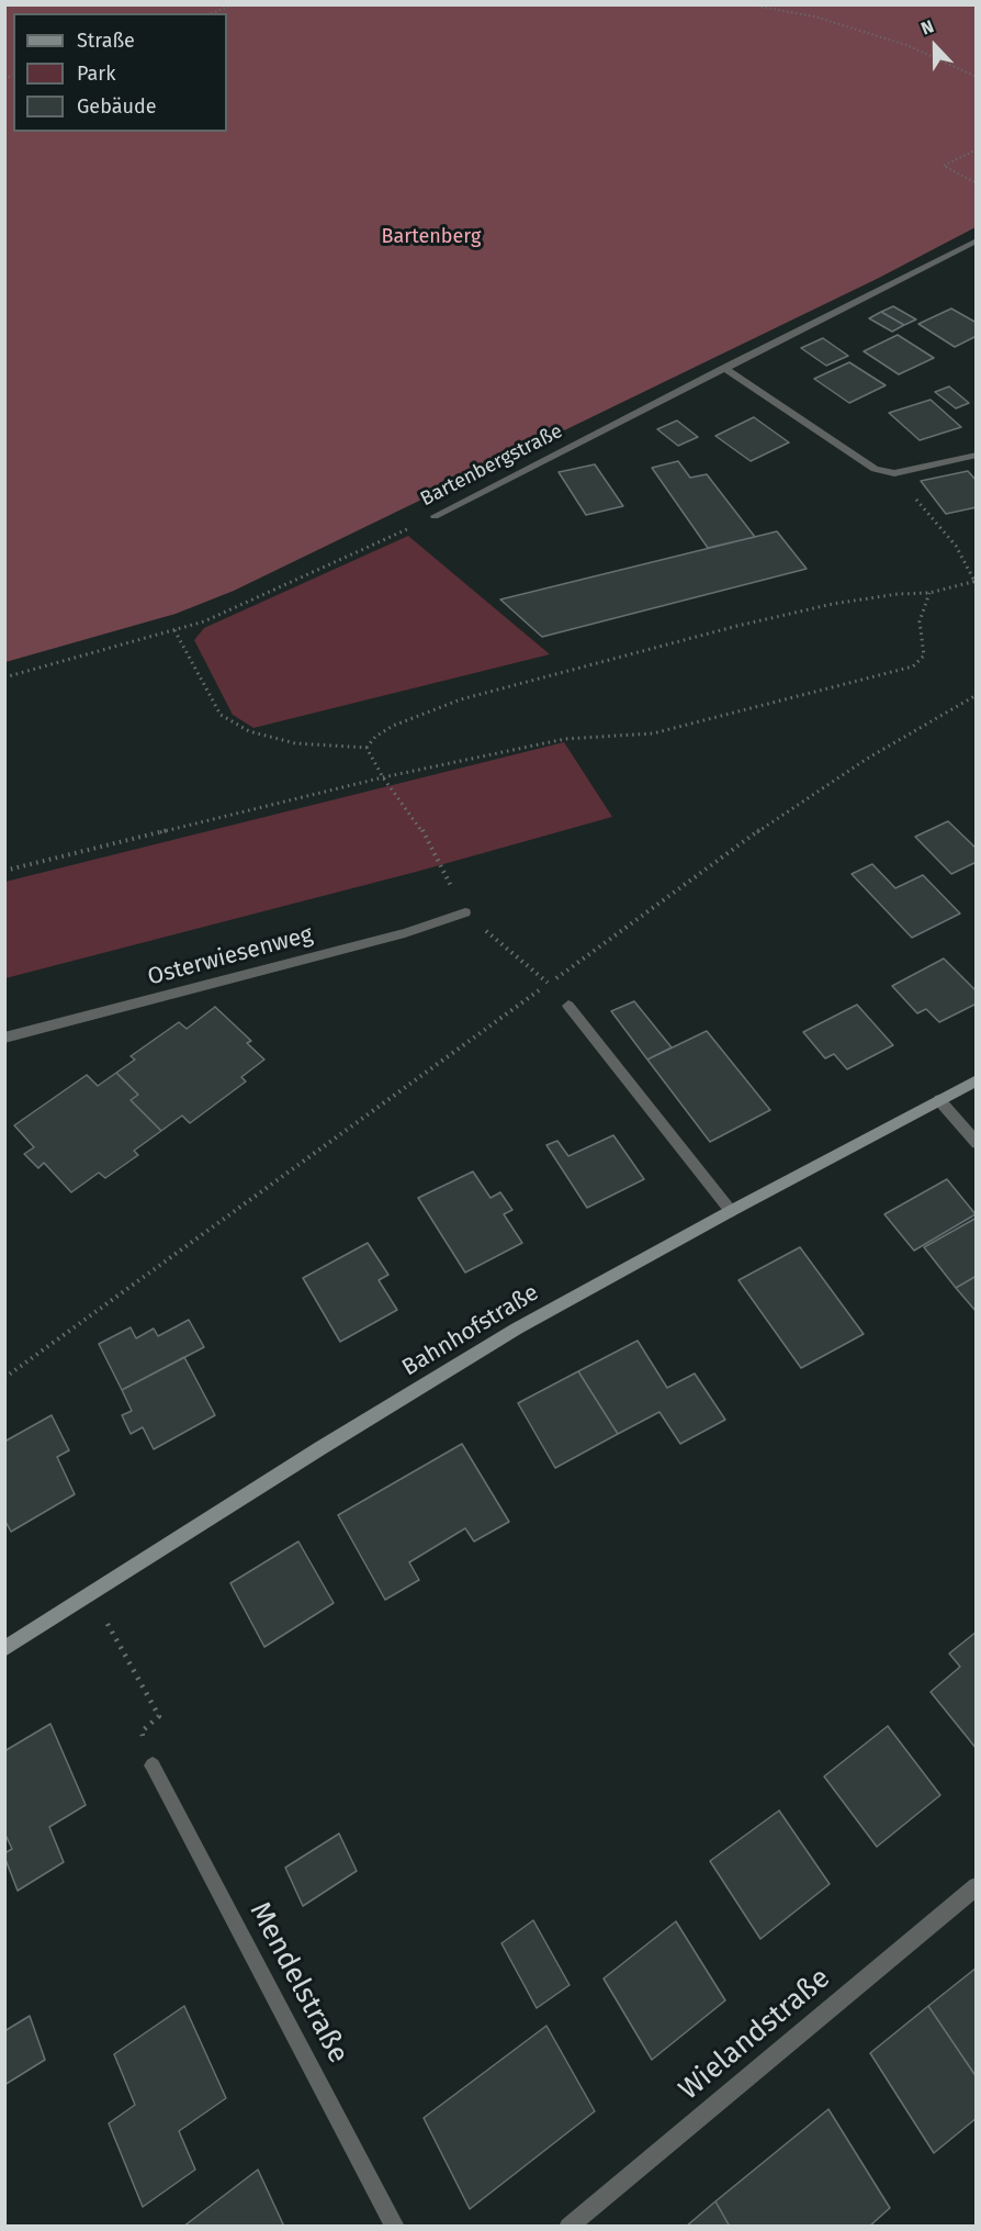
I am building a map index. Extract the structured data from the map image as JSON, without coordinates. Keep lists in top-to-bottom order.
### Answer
{
  "streets": {
    "main road": ["Bahnhofstraße"],
    "street": [
      "Bartenbergstraße",
      "Osterwiesenweg",
      "Mendelstraße",
      "Wielandstraße"
    ]
  },
  "parks": ["Bartenberg"],
  "legend": ["Straße", "Park", "Gebäude"],
  "north": "top"
}
